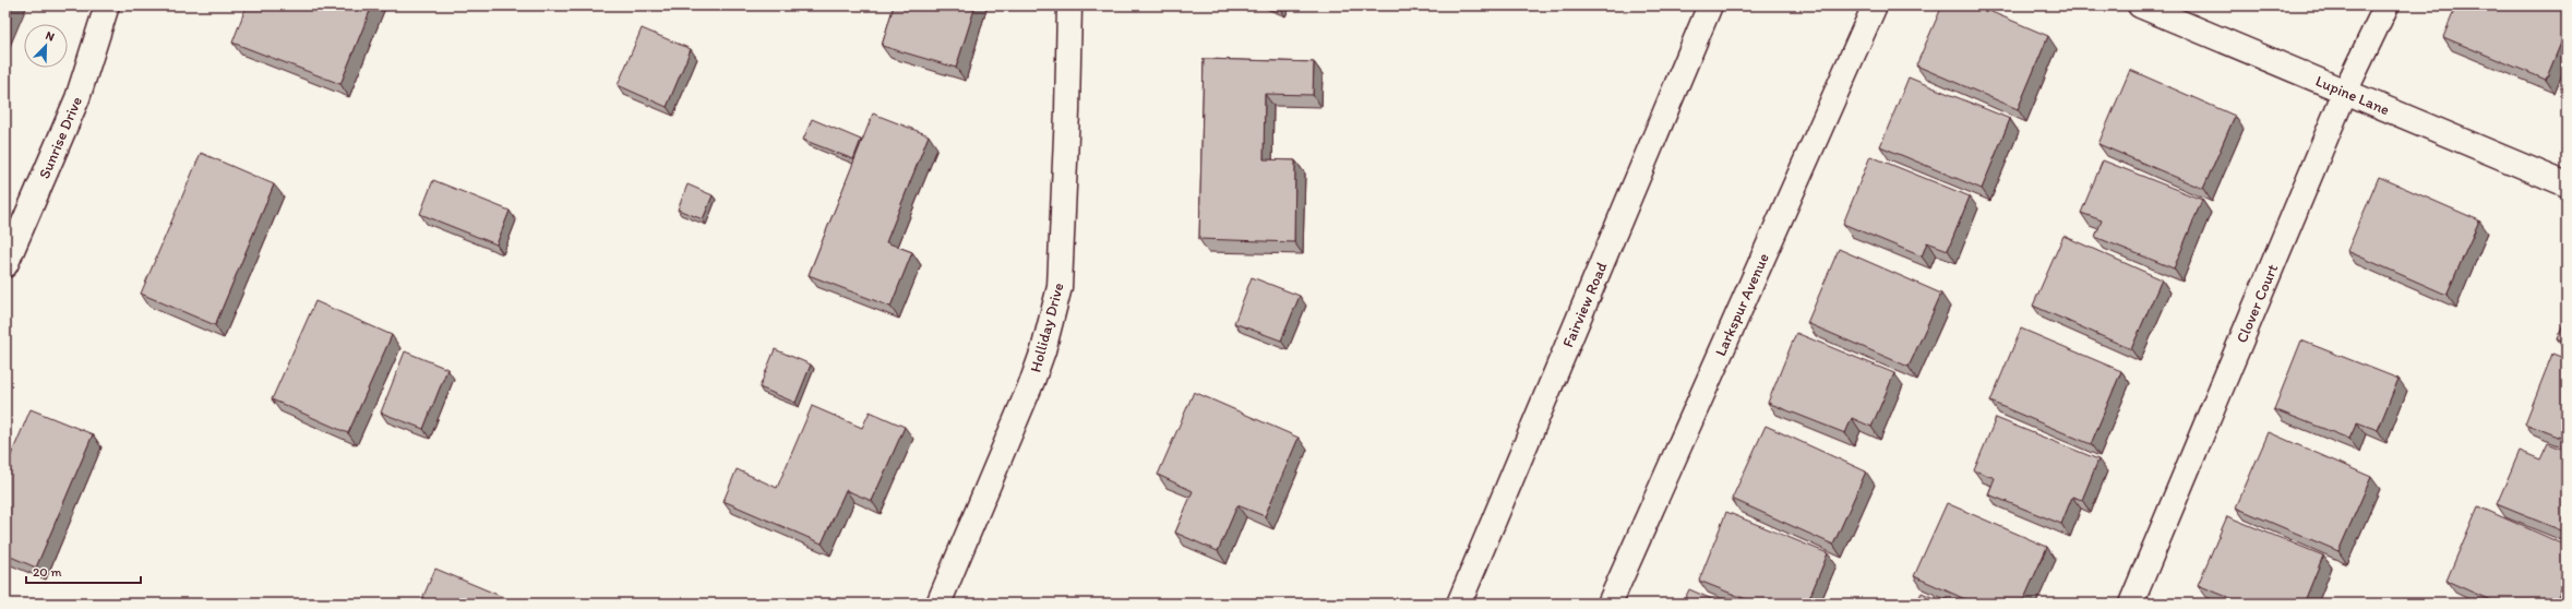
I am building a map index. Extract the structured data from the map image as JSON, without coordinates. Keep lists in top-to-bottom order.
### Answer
{
  "streets": {
    "street": [
      "Lupine Lane",
      "Sunrise Drive",
      "Clover Court",
      "Fairview Road",
      "Larkspur Avenue",
      "Holliday Drive"
    ]
  },
  "crossings": [
    ["Lupine Lane", "Clover Court"]
  ],
  "scale_bar": "20 m",
  "north": "top right"
}
